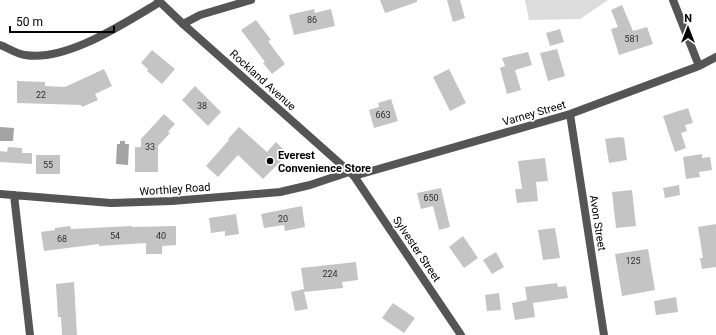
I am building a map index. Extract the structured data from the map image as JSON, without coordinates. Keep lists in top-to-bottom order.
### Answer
{
  "streets": {
    "street": [
      "Rockland Avenue",
      "Varney Street",
      "Worthley Road",
      "Avon Street",
      "Sylvester Street"
    ]
  },
  "crossings": [
    ["Rockland Avenue", "Varney Street"],
    ["Rockland Avenue", "Worthley Road"],
    ["Rockland Avenue", "Sylvester Street"],
    ["Varney Street", "Worthley Road"],
    ["Varney Street", "Avon Street"],
    ["Varney Street", "Sylvester Street"],
    ["Worthley Road", "Sylvester Street"]
  ],
  "places": ["Everest Convenience Store"],
  "house_numbers": [
    "86",
    "581",
    "22",
    "38",
    "663",
    "33",
    "55",
    "650",
    "20",
    "54",
    "40",
    "68",
    "125",
    "224"
  ],
  "scale_bar": "50 m",
  "north": "top"
}
